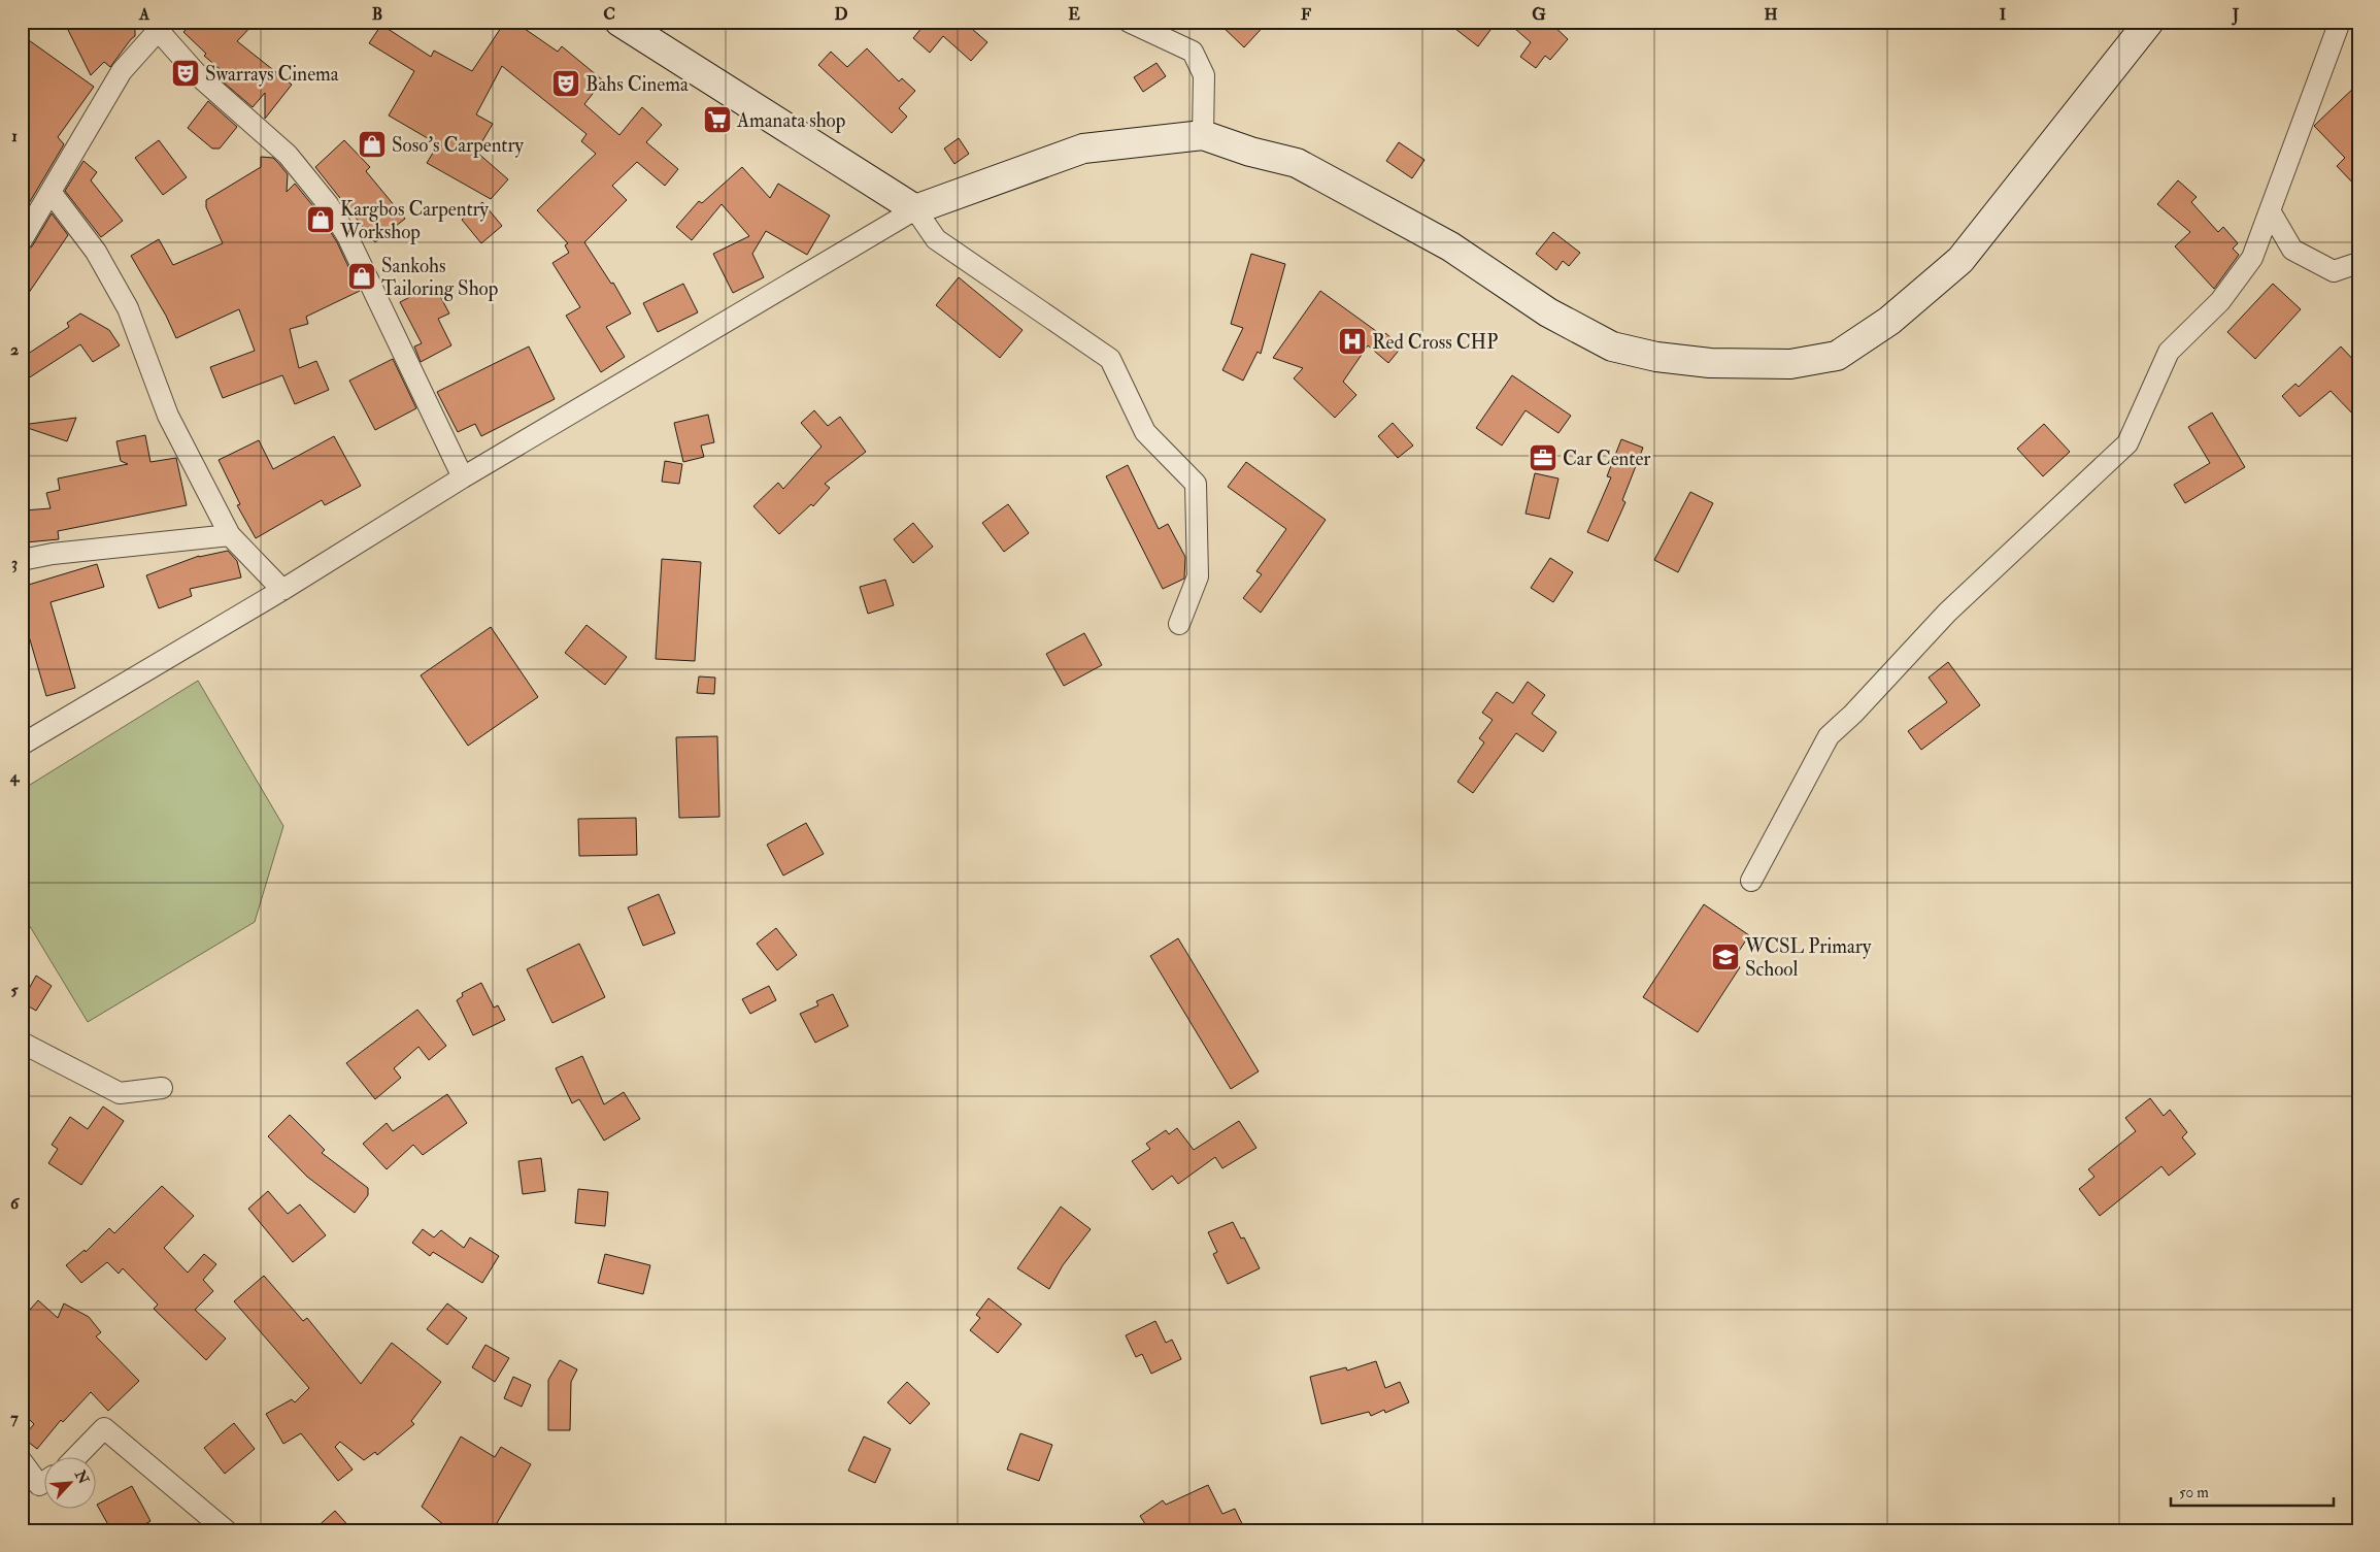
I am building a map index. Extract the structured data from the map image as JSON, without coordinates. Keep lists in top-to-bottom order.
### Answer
{
  "places": {
    "theatre": ["Swarrays Cinema", "Bahs Cinema"],
    "supermarket": ["Amanata shop"],
    "shop": ["Soso's Carpentry", "Kargbos Carpentry Workshop", "Sankohs Tailoring Shop"],
    "hospital": ["Red Cross CHP"],
    "office": ["Car Center"],
    "school or university": ["WCSL Primary School"]
  },
  "scale_bar": "50 m",
  "north": "top right",
  "grid": {
    "columns": [
      "A",
      "B",
      "C",
      "D",
      "E",
      "F",
      "G",
      "H",
      "I",
      "J"
    ],
    "rows": [
      "1",
      "2",
      "3",
      "4",
      "5",
      "6",
      "7"
    ]
  }
}
